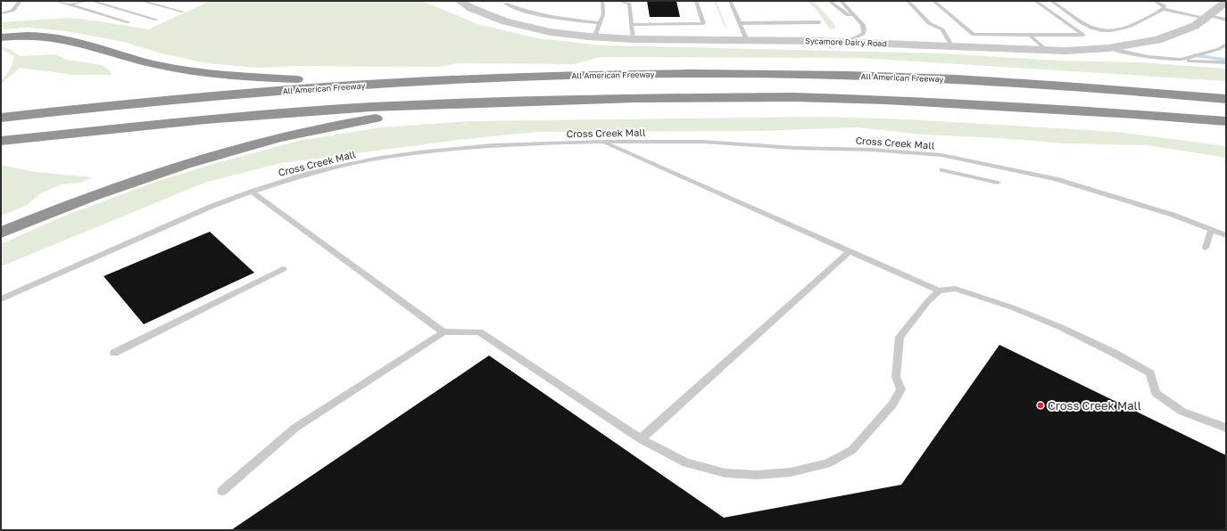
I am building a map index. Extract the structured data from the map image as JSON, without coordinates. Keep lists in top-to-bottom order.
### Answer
{
  "streets": {
    "highway": ["All American Freeway"],
    "street": ["Sycamore Dairy Road"],
    "lane": ["Cross Creek Mall"]
  },
  "places": ["Cross Creek Mall"]
}
